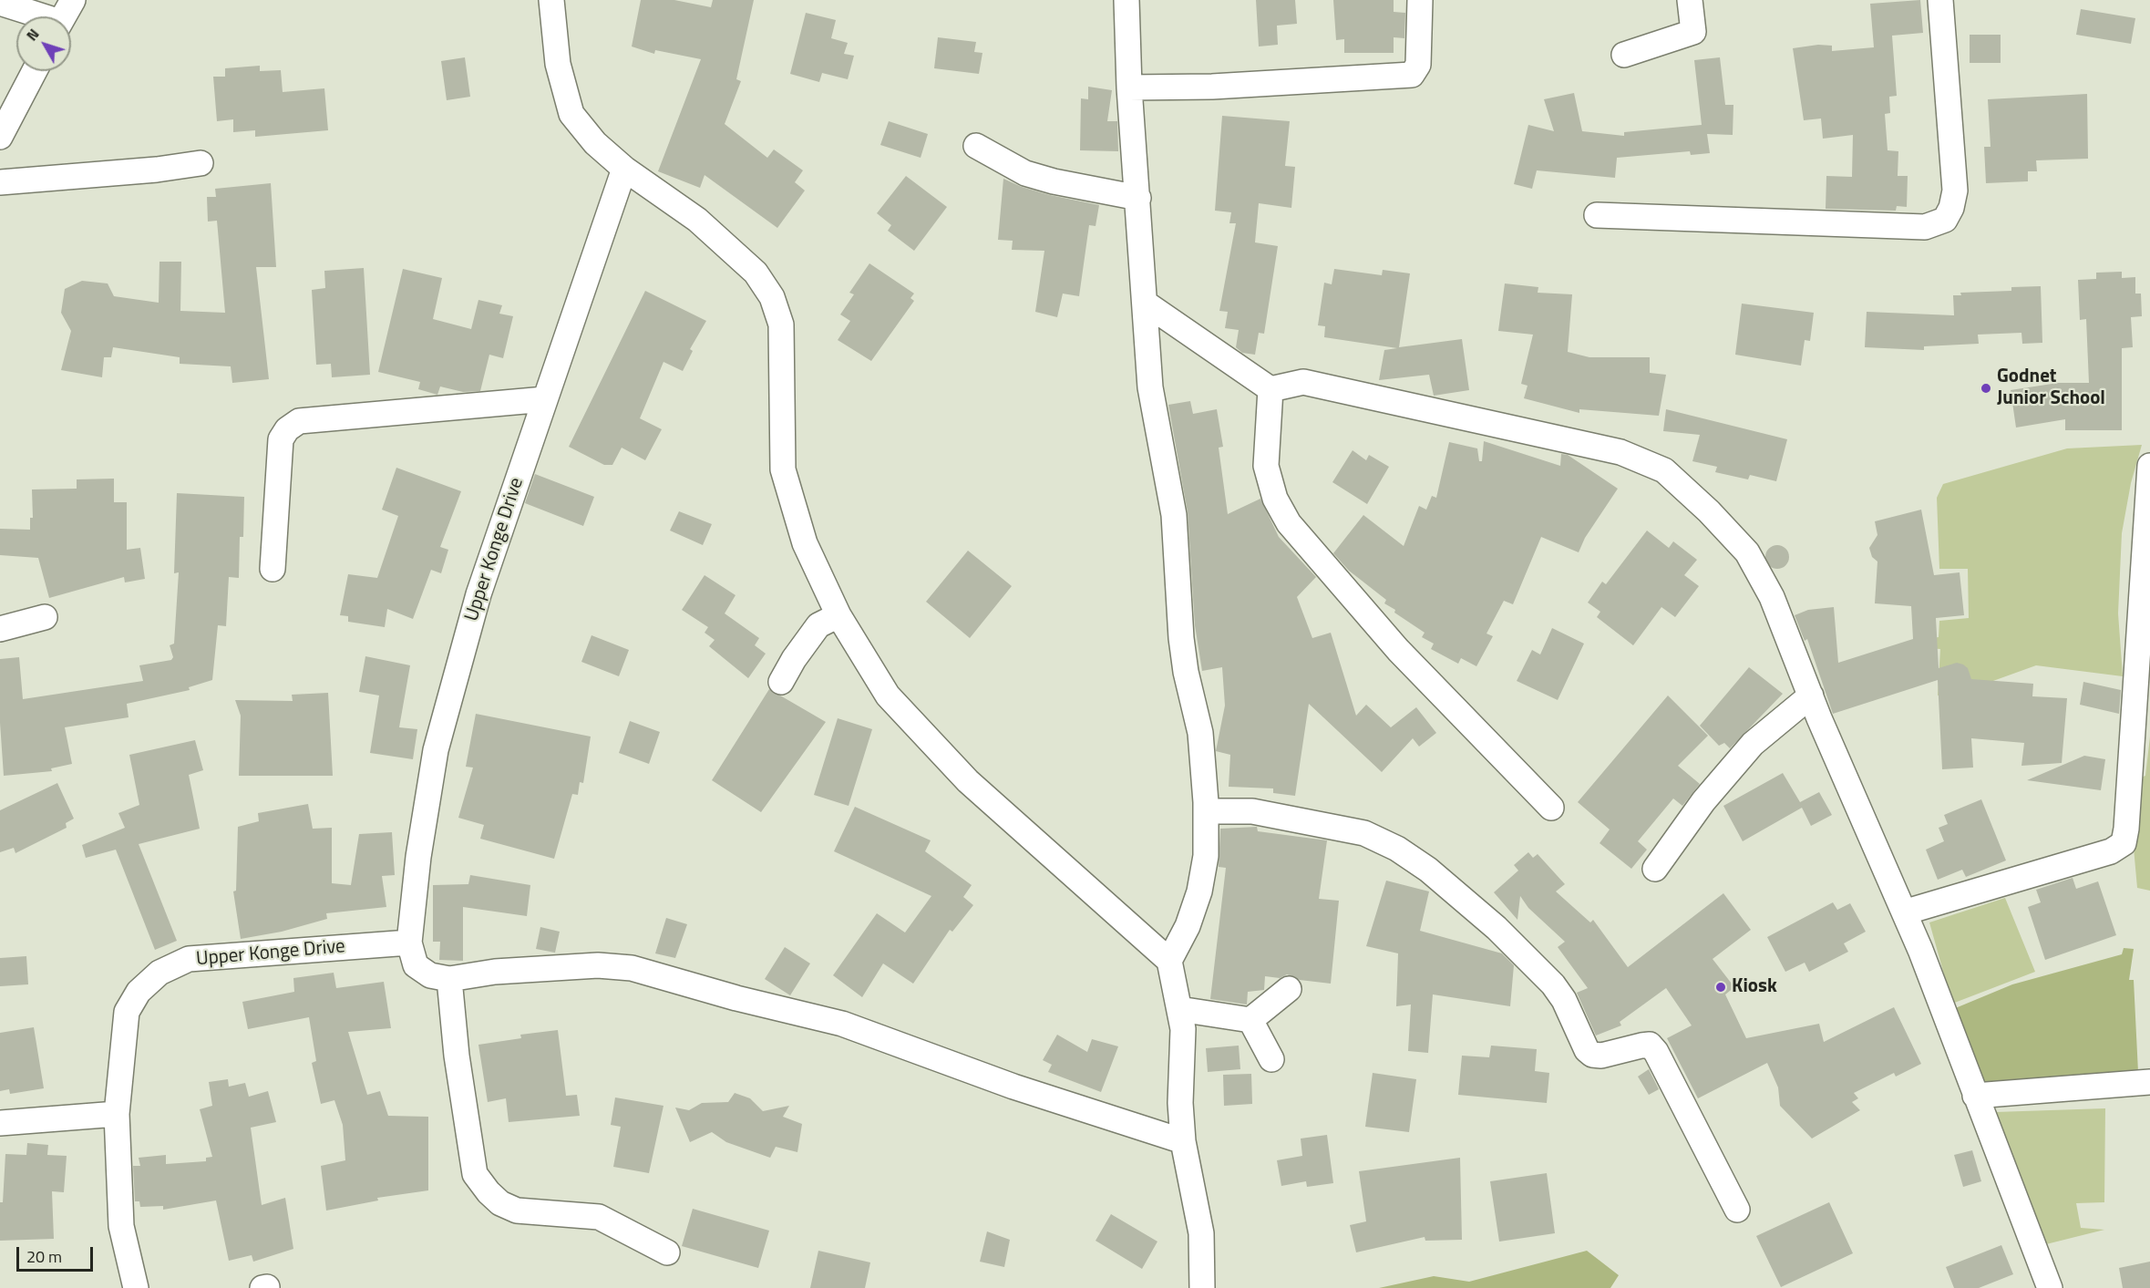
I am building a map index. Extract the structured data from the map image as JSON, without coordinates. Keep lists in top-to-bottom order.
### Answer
{
  "streets": {
    "street": ["Upper Konge Drive"]
  },
  "places": ["Godnet Junior School", "Kiosk"],
  "scale_bar": "20 m",
  "north": "top left"
}
